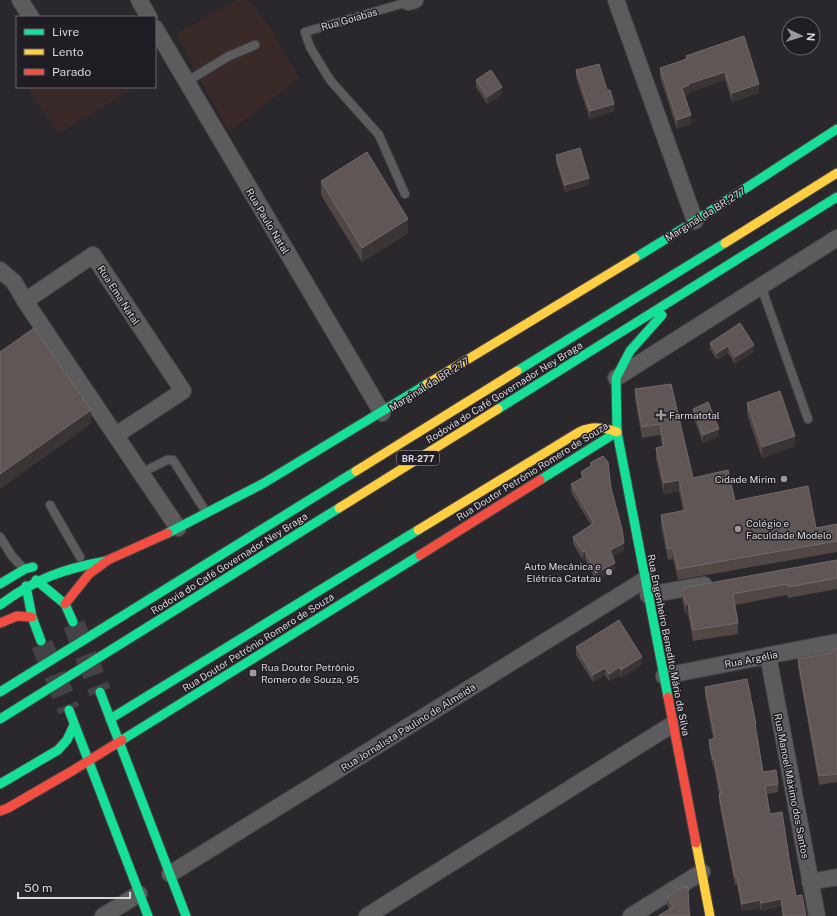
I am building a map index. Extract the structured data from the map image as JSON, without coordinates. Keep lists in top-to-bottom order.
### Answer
{
  "streets": {
    "main road": [
      "Marginal da BR-277",
      "Rodovia do Café Governador Ney Braga",
      "BR-277",
      "Rua Doutor Petrônio Romero de Souza",
      "Rua Engenheiro Benedito Mário da Silva"
    ],
    "street": [
      "Rua Paulo Natal",
      "Rua Ema Natal",
      "Rua Argélia",
      "Rua Jornalista Paulino de Almeida",
      "Rua Manoel Máximo dos Santos"
    ],
    "lane": ["Rua Goiabas"]
  },
  "crossings": [
    ["Marginal da BR-277", "Rua Paulo Natal"],
    ["Rua Doutor Petrônio Romero de Souza", "Rua Engenheiro Benedito Mário da Silva"],
    ["Rua Engenheiro Benedito Mário da Silva", "Rua Argélia"],
    ["Rua Engenheiro Benedito Mário da Silva", "Rua Jornalista Paulino de Almeida"],
    ["Rua Argélia", "Rua Manoel Máximo dos Santos"]
  ],
  "places": {
    "health": ["Farmatotal"],
    "other": ["Cidade Mirim", "Colégio e Faculdade Modelo", "Auto Mecânica e Elétrica Catatau"],
    "transit": ["Rua Doutor Petrônio Romero de Souza, 95"]
  },
  "legend": ["Livre", "Lento", "Parado"],
  "scale_bar": "50 m",
  "north": "right"
}
